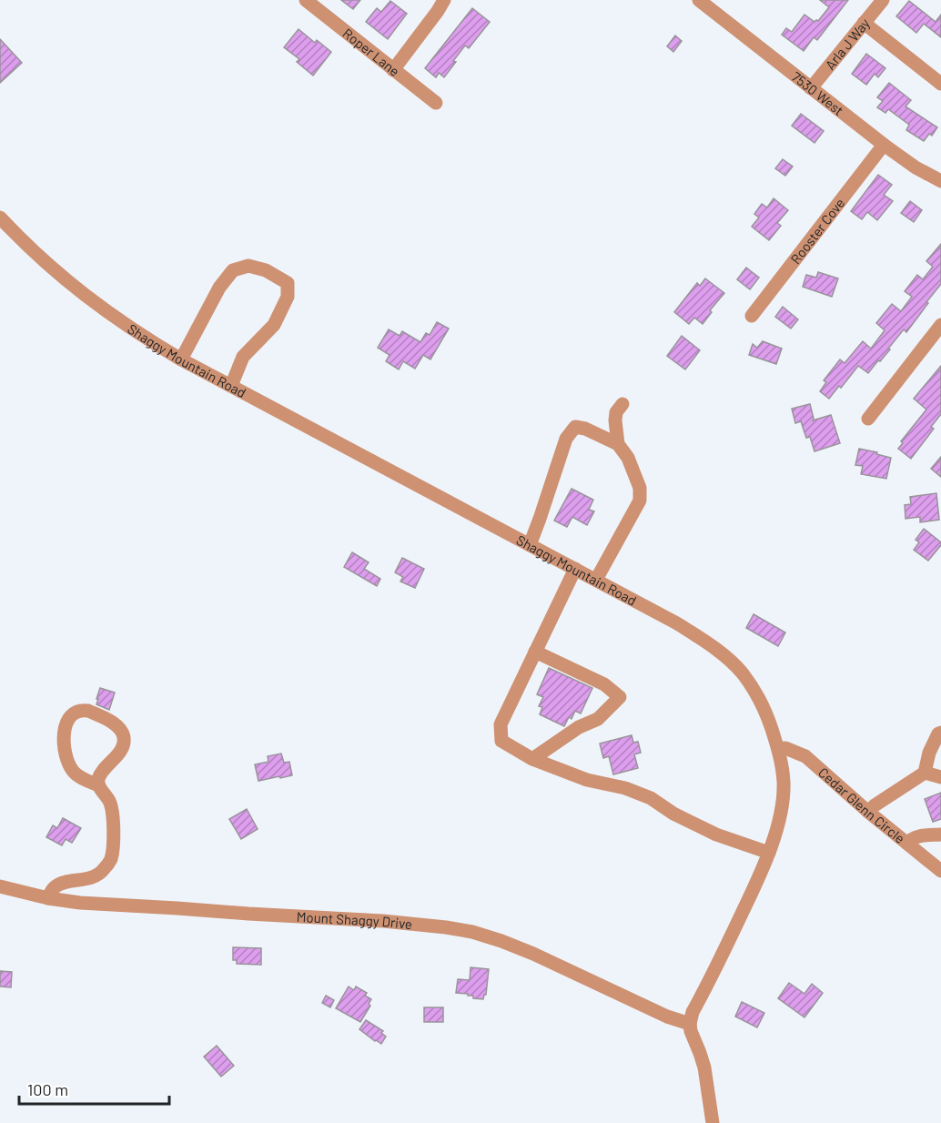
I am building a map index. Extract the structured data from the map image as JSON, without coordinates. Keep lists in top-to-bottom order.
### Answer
{
  "streets": {
    "street": [
      "Arla J Way",
      "Roper Lane",
      "7530 West",
      "Rooster Cove",
      "Shaggy Mountain Road",
      "Cedar Glenn Circle",
      "Mount Shaggy Drive"
    ]
  },
  "crossings": [
    ["Arla J Way", "7530 West"],
    ["7530 West", "Rooster Cove"],
    ["Shaggy Mountain Road", "Cedar Glenn Circle"],
    ["Shaggy Mountain Road", "Mount Shaggy Drive"]
  ],
  "scale_bar": "100 m"
}
